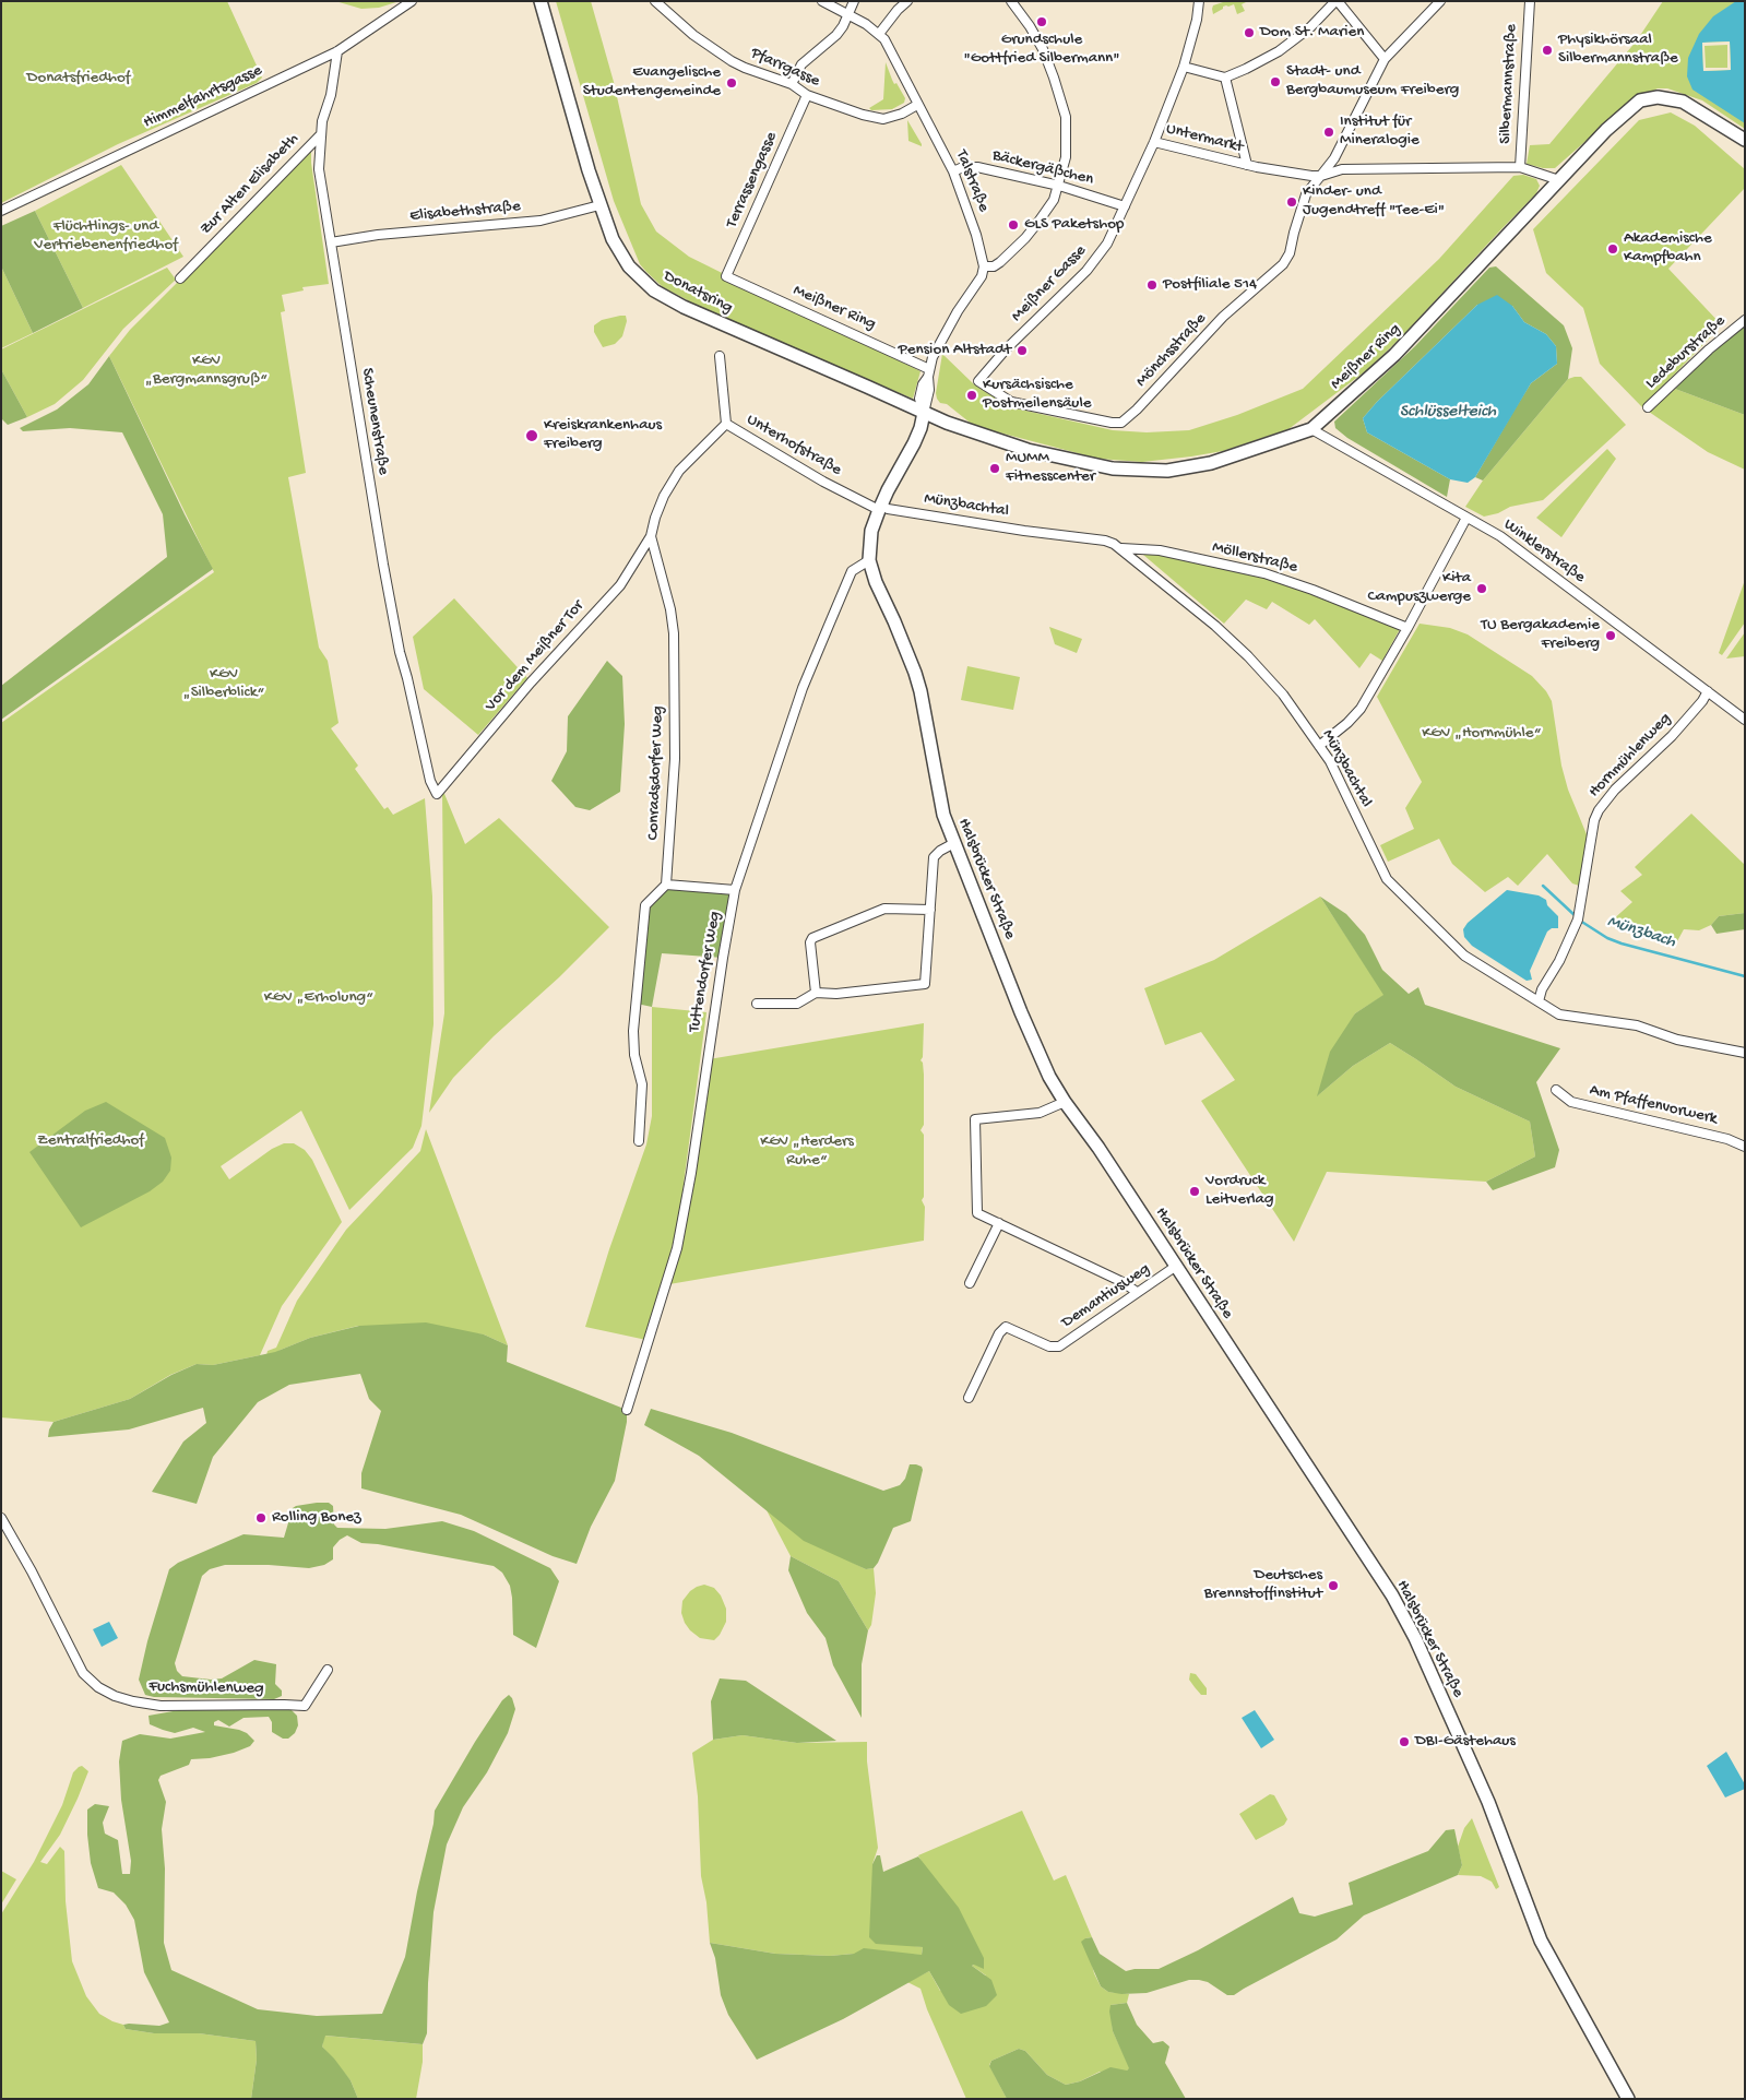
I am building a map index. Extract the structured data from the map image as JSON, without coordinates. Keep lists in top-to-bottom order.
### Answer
{
  "streets": {
    "main road": ["Donatsring", "Meißner Ring", "Halsbrücker Straße"],
    "street": [
      "Pfarrgasse",
      "Silbermannstraße",
      "Himmelfahrtsgasse",
      "Untermarkt",
      "Bäckergäßchen",
      "Terrassengasse",
      "Talstraße",
      "Zur Alten Elisabeth",
      "Elisabethstraße",
      "Meißner Gasse",
      "Mönchsstraße",
      "Ledeburstraße",
      "Scheunenstraße",
      "Unterhofstraße",
      "Münzbachtal",
      "Winklerstraße",
      "Möllerstraße",
      "Vor dem Meißner Tor",
      "Hornmühlenweg",
      "Conradsdorfer Weg",
      "Tuttendorfer Weg",
      "Am Pfaffenvorwerk",
      "Demantiusweg",
      "Fuchsmühlenweg"
    ]
  },
  "crossings": [
    ["Pfarrgasse", "Terrassengasse"],
    ["Pfarrgasse", "Talstraße"],
    ["Himmelfahrtsgasse", "Scheunenstraße"],
    ["Untermarkt", "Meißner Gasse"],
    ["Untermarkt", "Mönchsstraße"],
    ["Bäckergäßchen", "Talstraße"],
    ["Bäckergäßchen", "Meißner Gasse"],
    ["Terrassengasse", "Meißner Ring"],
    ["Zur Alten Elisabeth", "Scheunenstraße"],
    ["Elisabethstraße", "Donatsring"],
    ["Elisabethstraße", "Scheunenstraße"],
    ["Meißner Gasse", "Mönchsstraße"],
    ["Donatsring", "Meißner Ring"],
    ["Donatsring", "Halsbrücker Straße"],
    ["Meißner Ring", "Winklerstraße"],
    ["Meißner Ring", "Halsbrücker Straße"],
    ["Scheunenstraße", "Vor dem Meißner Tor"],
    ["Unterhofstraße", "Münzbachtal"],
    ["Unterhofstraße", "Halsbrücker Straße"],
    ["Münzbachtal", "Möllerstraße"],
    ["Münzbachtal", "Hornmühlenweg"],
    ["Münzbachtal", "Halsbrücker Straße"],
    ["Winklerstraße", "Hornmühlenweg"],
    ["Vor dem Meißner Tor", "Conradsdorfer Weg"],
    ["Halsbrücker Straße", "Tuttendorfer Weg"],
    ["Halsbrücker Straße", "Demantiusweg"]
  ],
  "water": ["Schlüsselteich", "Münzbach"],
  "parks": [
    "Donatsfriedhof",
    "Flüchtlings- und Vertriebenenfriedhof",
    "KGV „Bergmannsgruß“",
    "KGV „Silberblick“",
    "KGV „Hornmühle“",
    "KGV „Erholung“",
    "Zentralfriedhof",
    "KGV „Herders Ruhe“"
  ],
  "places": [
    "Grundschule \"Gottfried Silbermann\"",
    "Dom St. Marien",
    "Physikhörsaal Silbermannstraße",
    "Stadt- und Bergbaumuseum Freiberg",
    "Evangelische Studentengemeinde",
    "Institut für Mineralogie",
    "Kinder- und Jugendtreff \"Tee-Ei\"",
    "GLS Paketshop",
    "Akademische Kampfbahn",
    "Postfiliale 514",
    "Pension Altstadt",
    "Kursächsische Postmeilensäule",
    "Kreiskrankenhaus Freiberg",
    "MUMM Fitnesscenter",
    "Kita Campuszwerge",
    "TU Bergakademie Freiberg",
    "Vordruck Leitverlag",
    "Rolling Bonez",
    "Deutsches Brennstoffinstitut",
    "DBI-Gästehaus"
  ]
}
